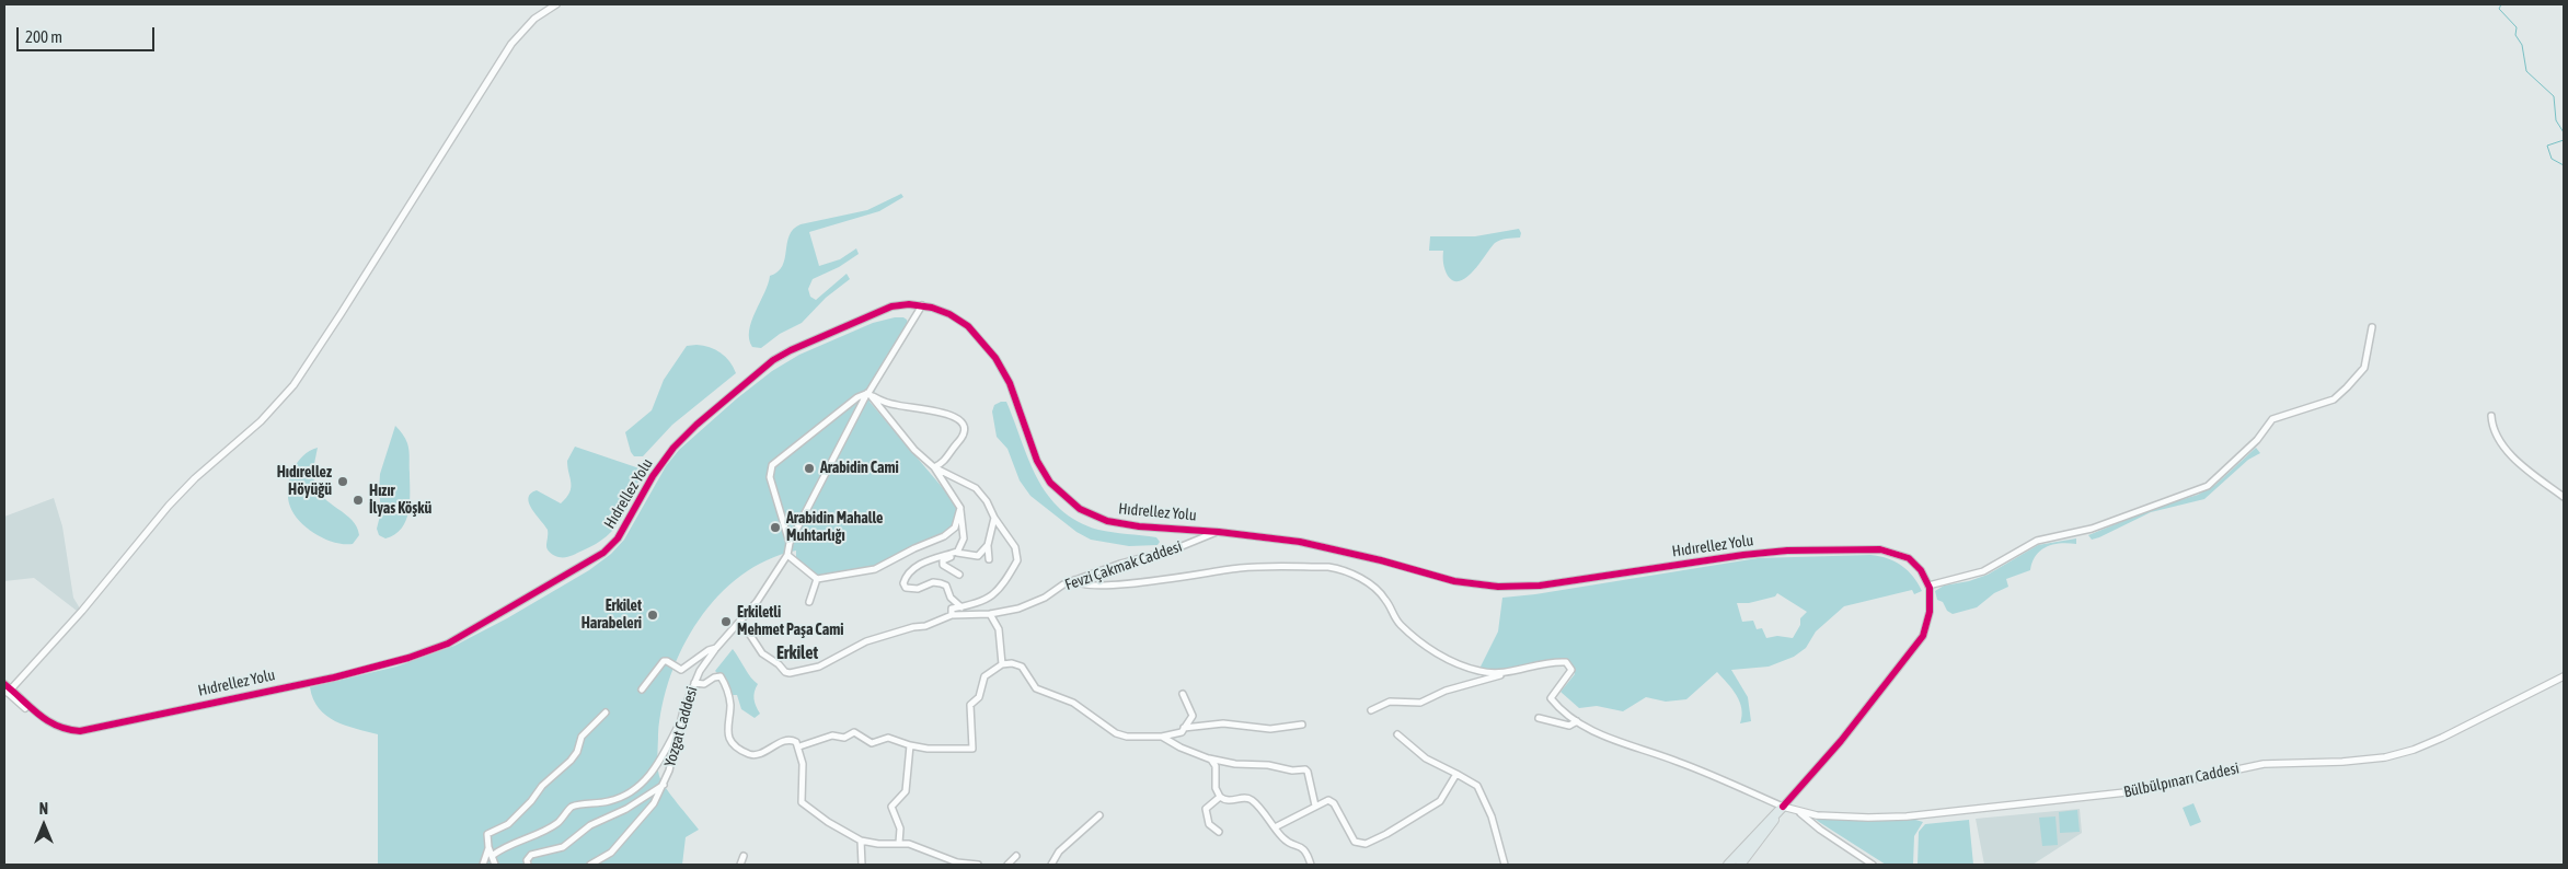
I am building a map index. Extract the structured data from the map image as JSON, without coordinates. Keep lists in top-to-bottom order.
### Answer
{
  "streets": {
    "street": [
      "Hıdrellez Yolu",
      "Hıdırellez Yolu",
      "Fevzi Çakmak Caddesi",
      "Yozgat Caddesi",
      "Bülbülpınarı Caddesi"
    ]
  },
  "crossings": [
    ["Hıdrellez Yolu", "Hıdırellez Yolu"],
    ["Hıdrellez Yolu", "Fevzi Çakmak Caddesi"],
    ["Hıdırellez Yolu", "Fevzi Çakmak Caddesi"],
    ["Fevzi Çakmak Caddesi", "Yozgat Caddesi"]
  ],
  "districts": ["Erkilet"],
  "places": [
    "Arabidin Cami",
    "Hıdırellez Höyüğü",
    "Hızır İlyas Köşkü",
    "Arabidin Mahalle Muhtarlığı",
    "Erkilet Harabeleri",
    "Erkiletli Mehmet Paşa Cami"
  ],
  "scale_bar": "200 m",
  "north": "top"
}
